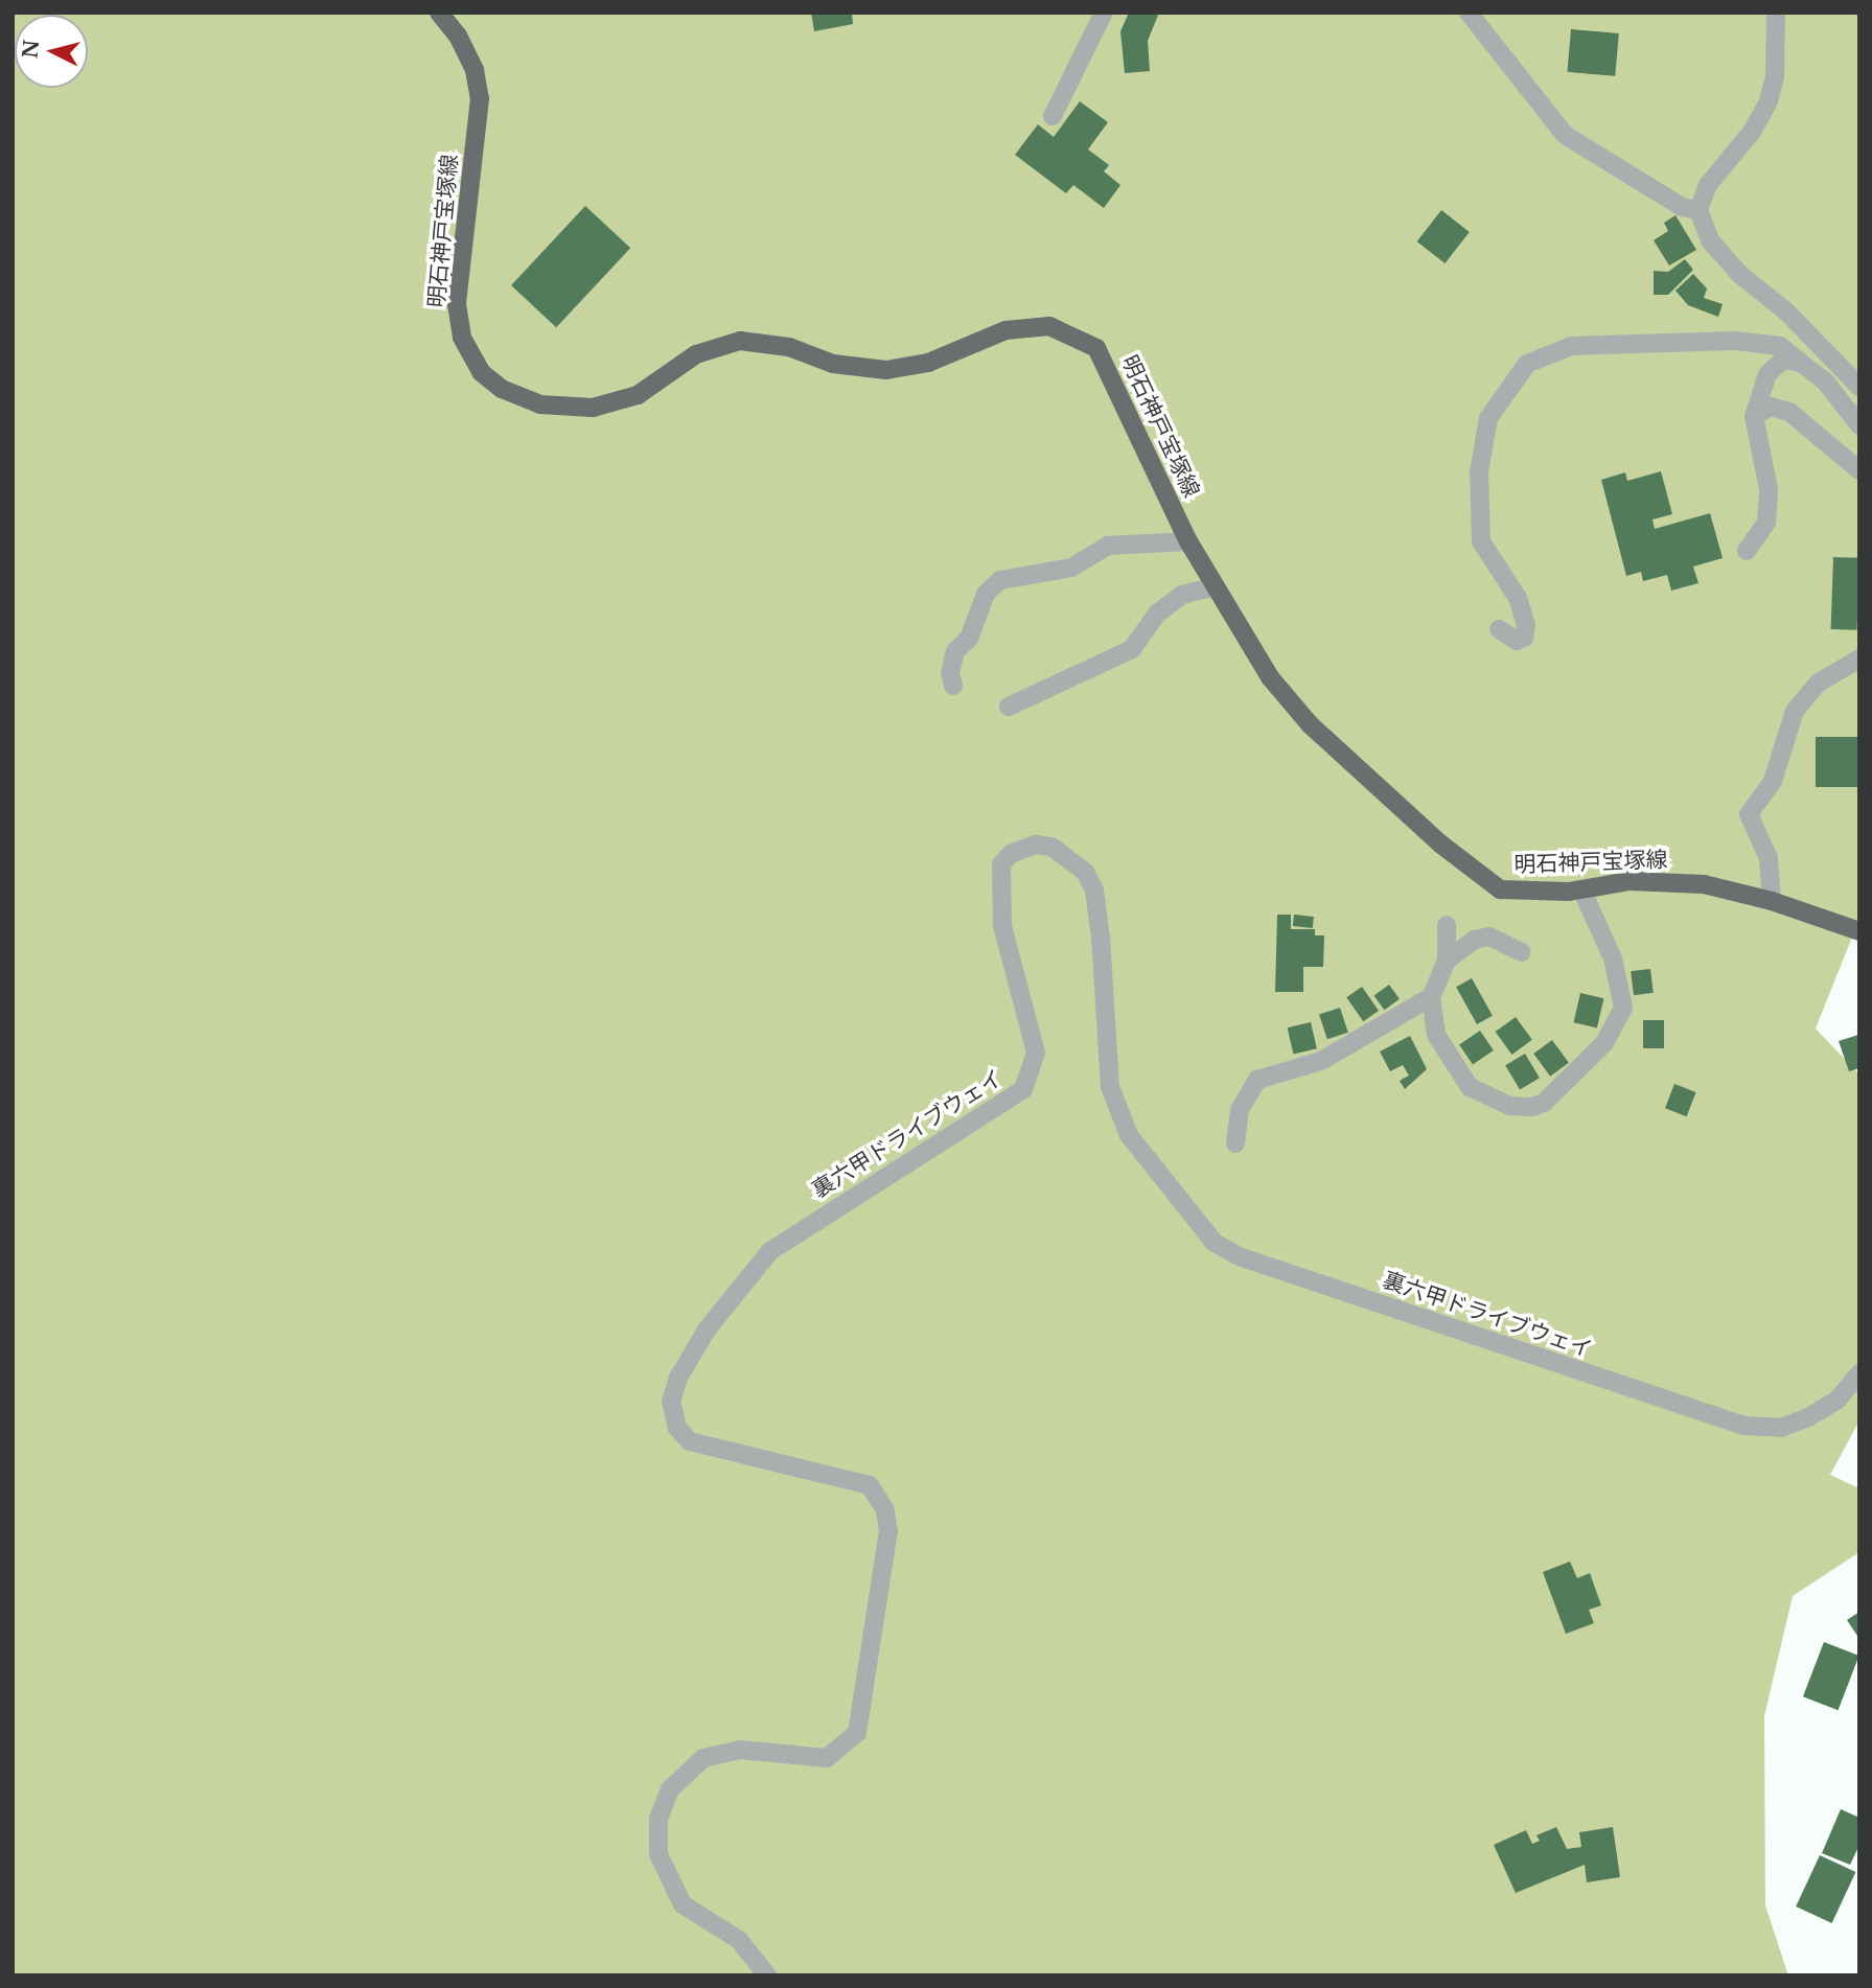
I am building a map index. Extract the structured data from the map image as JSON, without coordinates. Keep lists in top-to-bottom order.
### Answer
{
  "streets": {
    "main road": ["明石神戸宝塚線"],
    "street": ["裏六甲ドライブウェイ"]
  },
  "north": "left"
}
